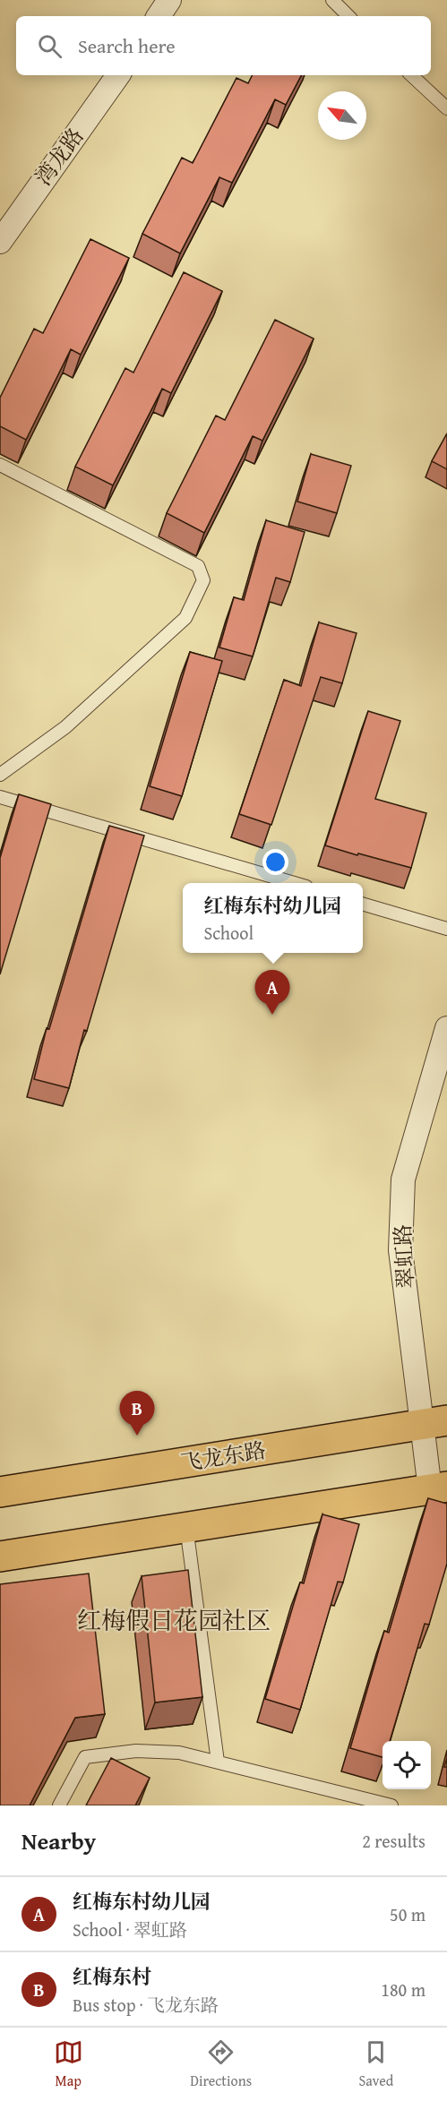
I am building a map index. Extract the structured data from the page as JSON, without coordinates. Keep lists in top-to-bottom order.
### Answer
{
  "streets": {
    "main road": ["飞龙东路"],
    "street": ["湾龙路", "翠虹路"]
  },
  "crossings": [
    ["翠虹路", "飞龙东路"]
  ],
  "districts": ["红梅假日花园社区"],
  "north": "top left",
  "page": {
    "search": "Search here",
    "popup": ["红梅东村幼儿园", "School"],
    "pins": ["A", "B"],
    "heading": ["Nearby", "2 results"],
    "list": [
      {
        "mark": "A",
        "name": "红梅东村幼儿园",
        "note": "School · 翠虹路",
        "value": "50 m"
      },
      {
        "mark": "B",
        "name": "红梅东村",
        "note": "Bus stop · 飞龙东路",
        "value": "180 m"
      }
    ],
    "nav": ["Map", "Directions", "Saved"]
  }
}
